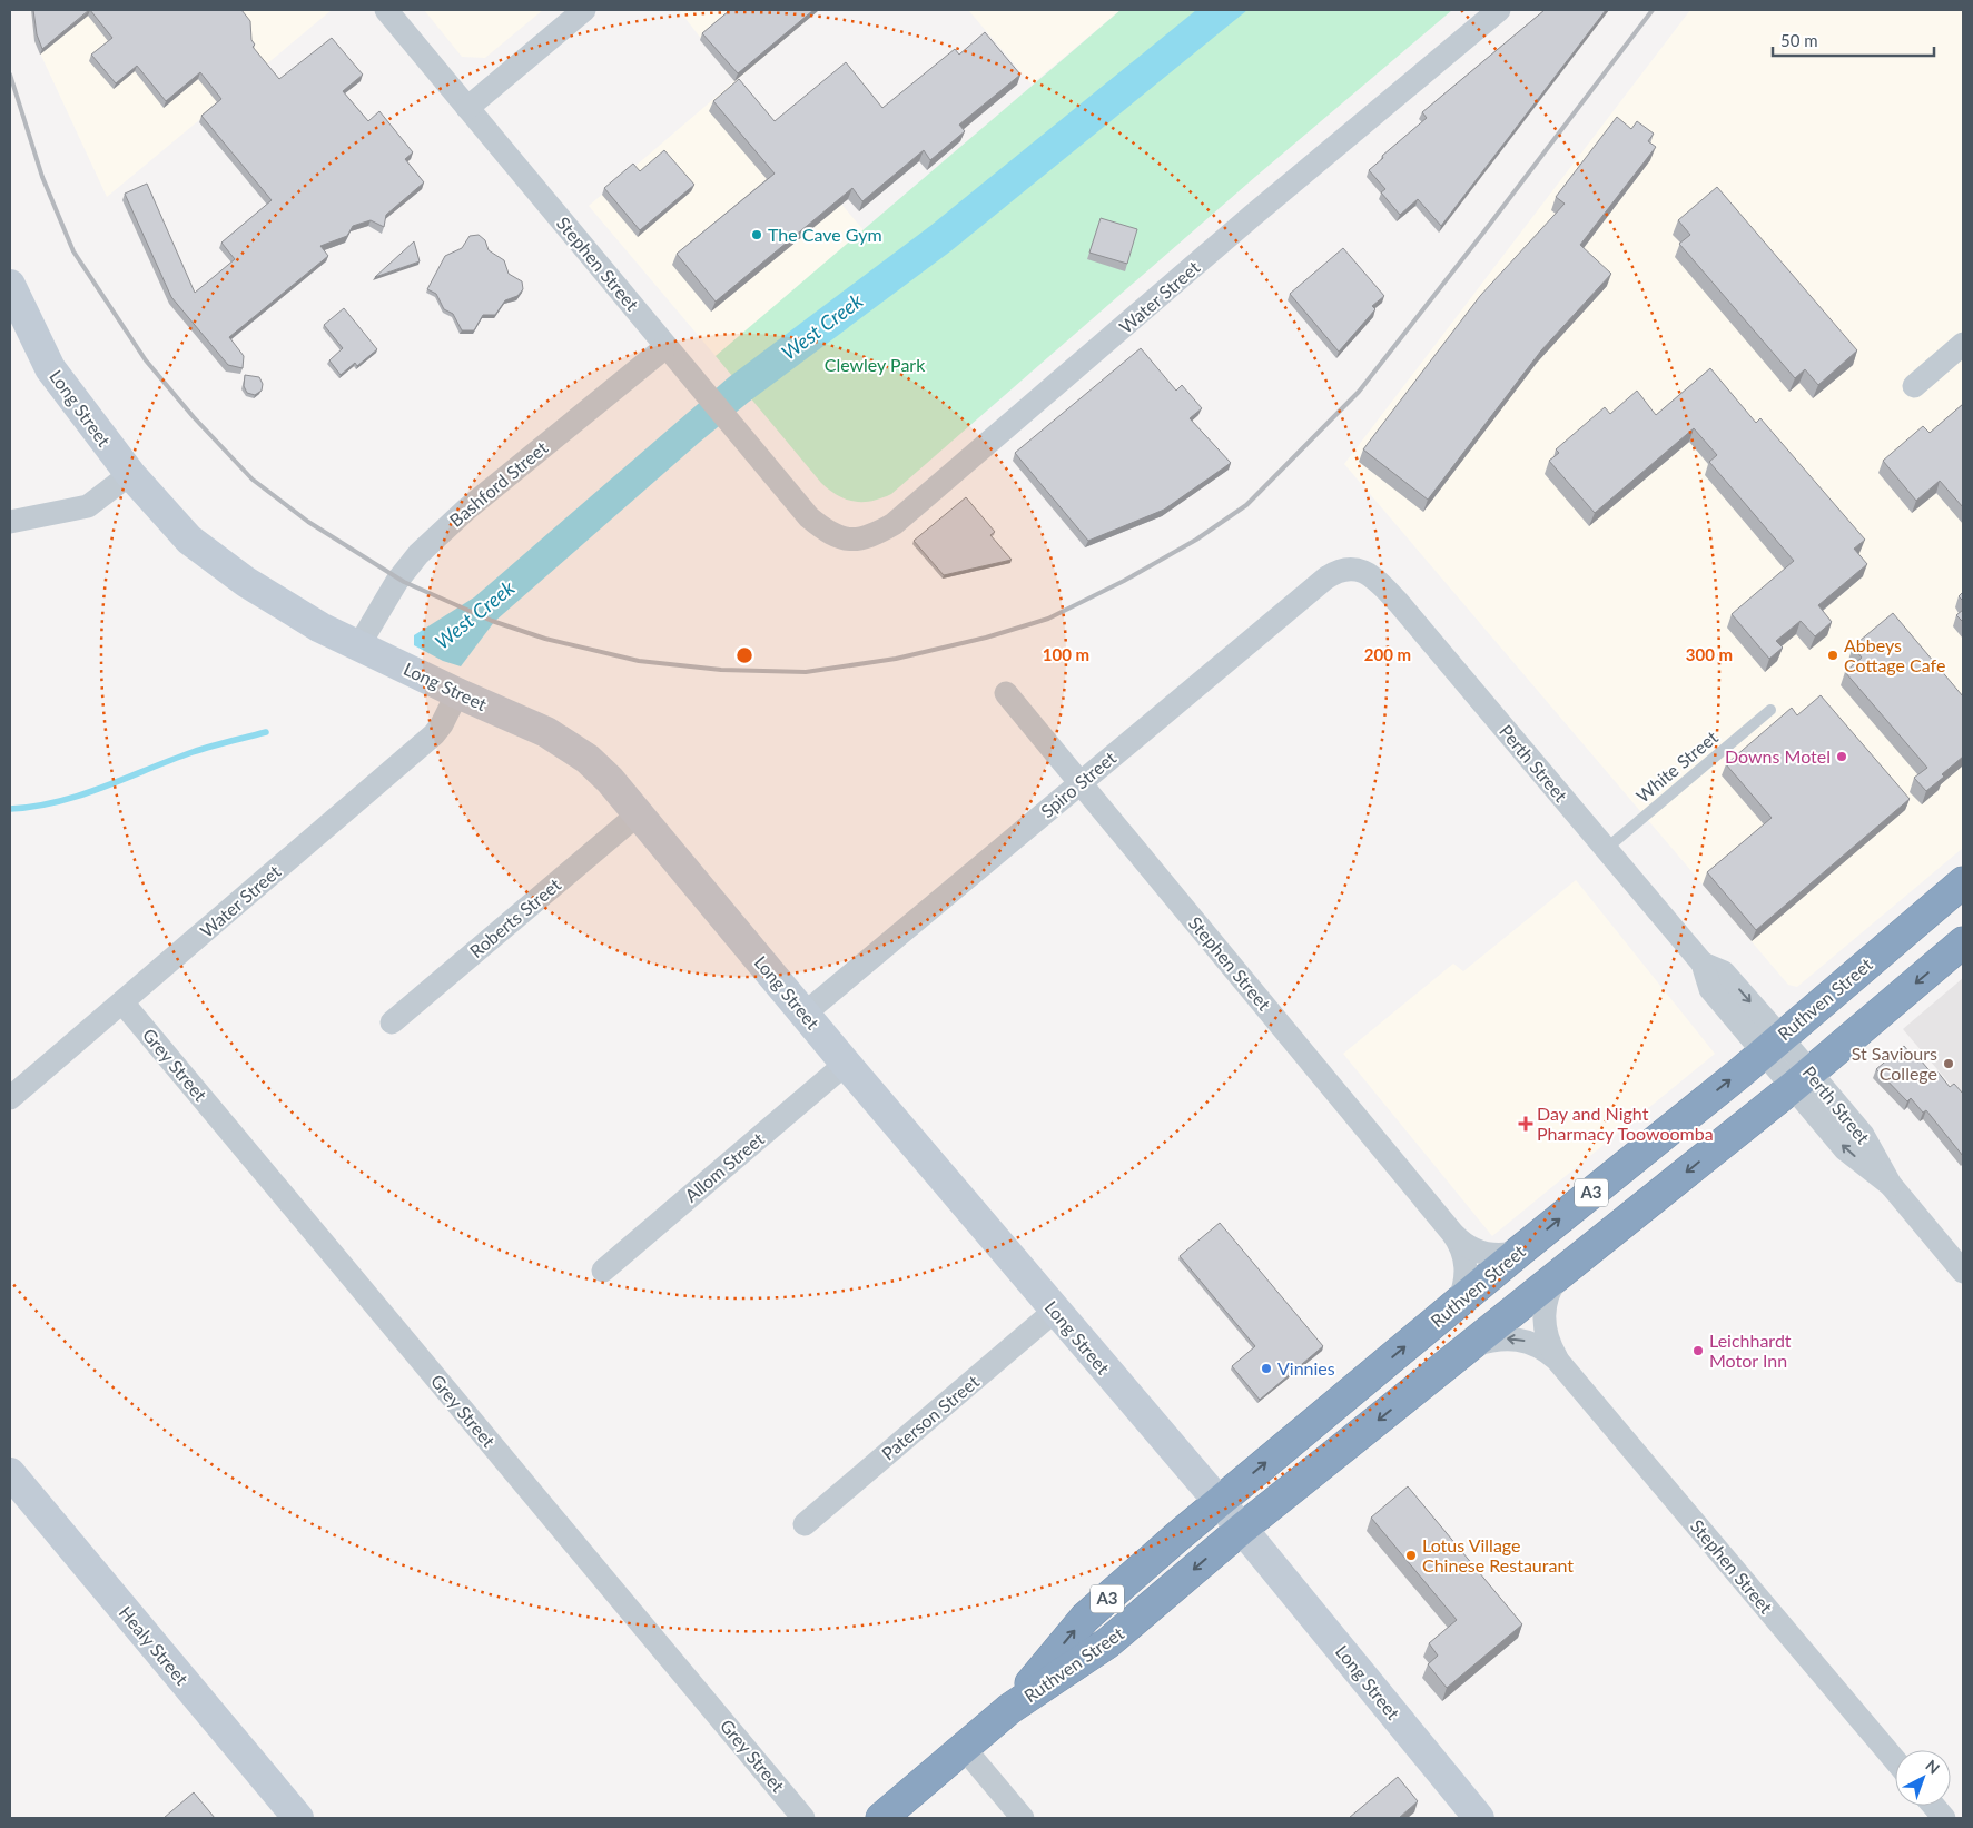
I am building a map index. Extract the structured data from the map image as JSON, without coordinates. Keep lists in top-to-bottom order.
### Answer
{
  "streets": {
    "highway": ["Ruthven Street", "A3"],
    "street": [
      "Stephen Street",
      "Water Street",
      "Long Street",
      "Bashford Street",
      "Perth Street",
      "Spiro Street",
      "Roberts Street",
      "Grey Street",
      "Allom Street",
      "Paterson Street",
      "Healy Street"
    ],
    "lane": ["White Street"]
  },
  "crossings": [
    ["Stephen Street", "Water Street"],
    ["Stephen Street", "Bashford Street"],
    ["Stephen Street", "Spiro Street"],
    ["Stephen Street", "Ruthven Street"],
    ["Water Street", "Long Street"],
    ["Water Street", "Grey Street"],
    ["Long Street", "Bashford Street"],
    ["Long Street", "Spiro Street"],
    ["Long Street", "Roberts Street"],
    ["Long Street", "Ruthven Street"],
    ["Long Street", "Allom Street"],
    ["Long Street", "Paterson Street"],
    ["Perth Street", "White Street"],
    ["Perth Street", "Spiro Street"],
    ["Perth Street", "Ruthven Street"]
  ],
  "water": ["West Creek"],
  "parks": ["Clewley Park"],
  "places": {
    "other": [
      "The Cave Gym",
      "Abbeys Cottage Cafe",
      "Downs Motel",
      "St Saviours College",
      "Leichhardt Motor Inn",
      "Vinnies",
      "Lotus Village Chinese Restaurant"
    ],
    "health": ["Day and Night Pharmacy Toowoomba"]
  },
  "scale_bar": "50 m",
  "north": "top right",
  "rings": ["100 m", "200 m", "300 m"]
}
